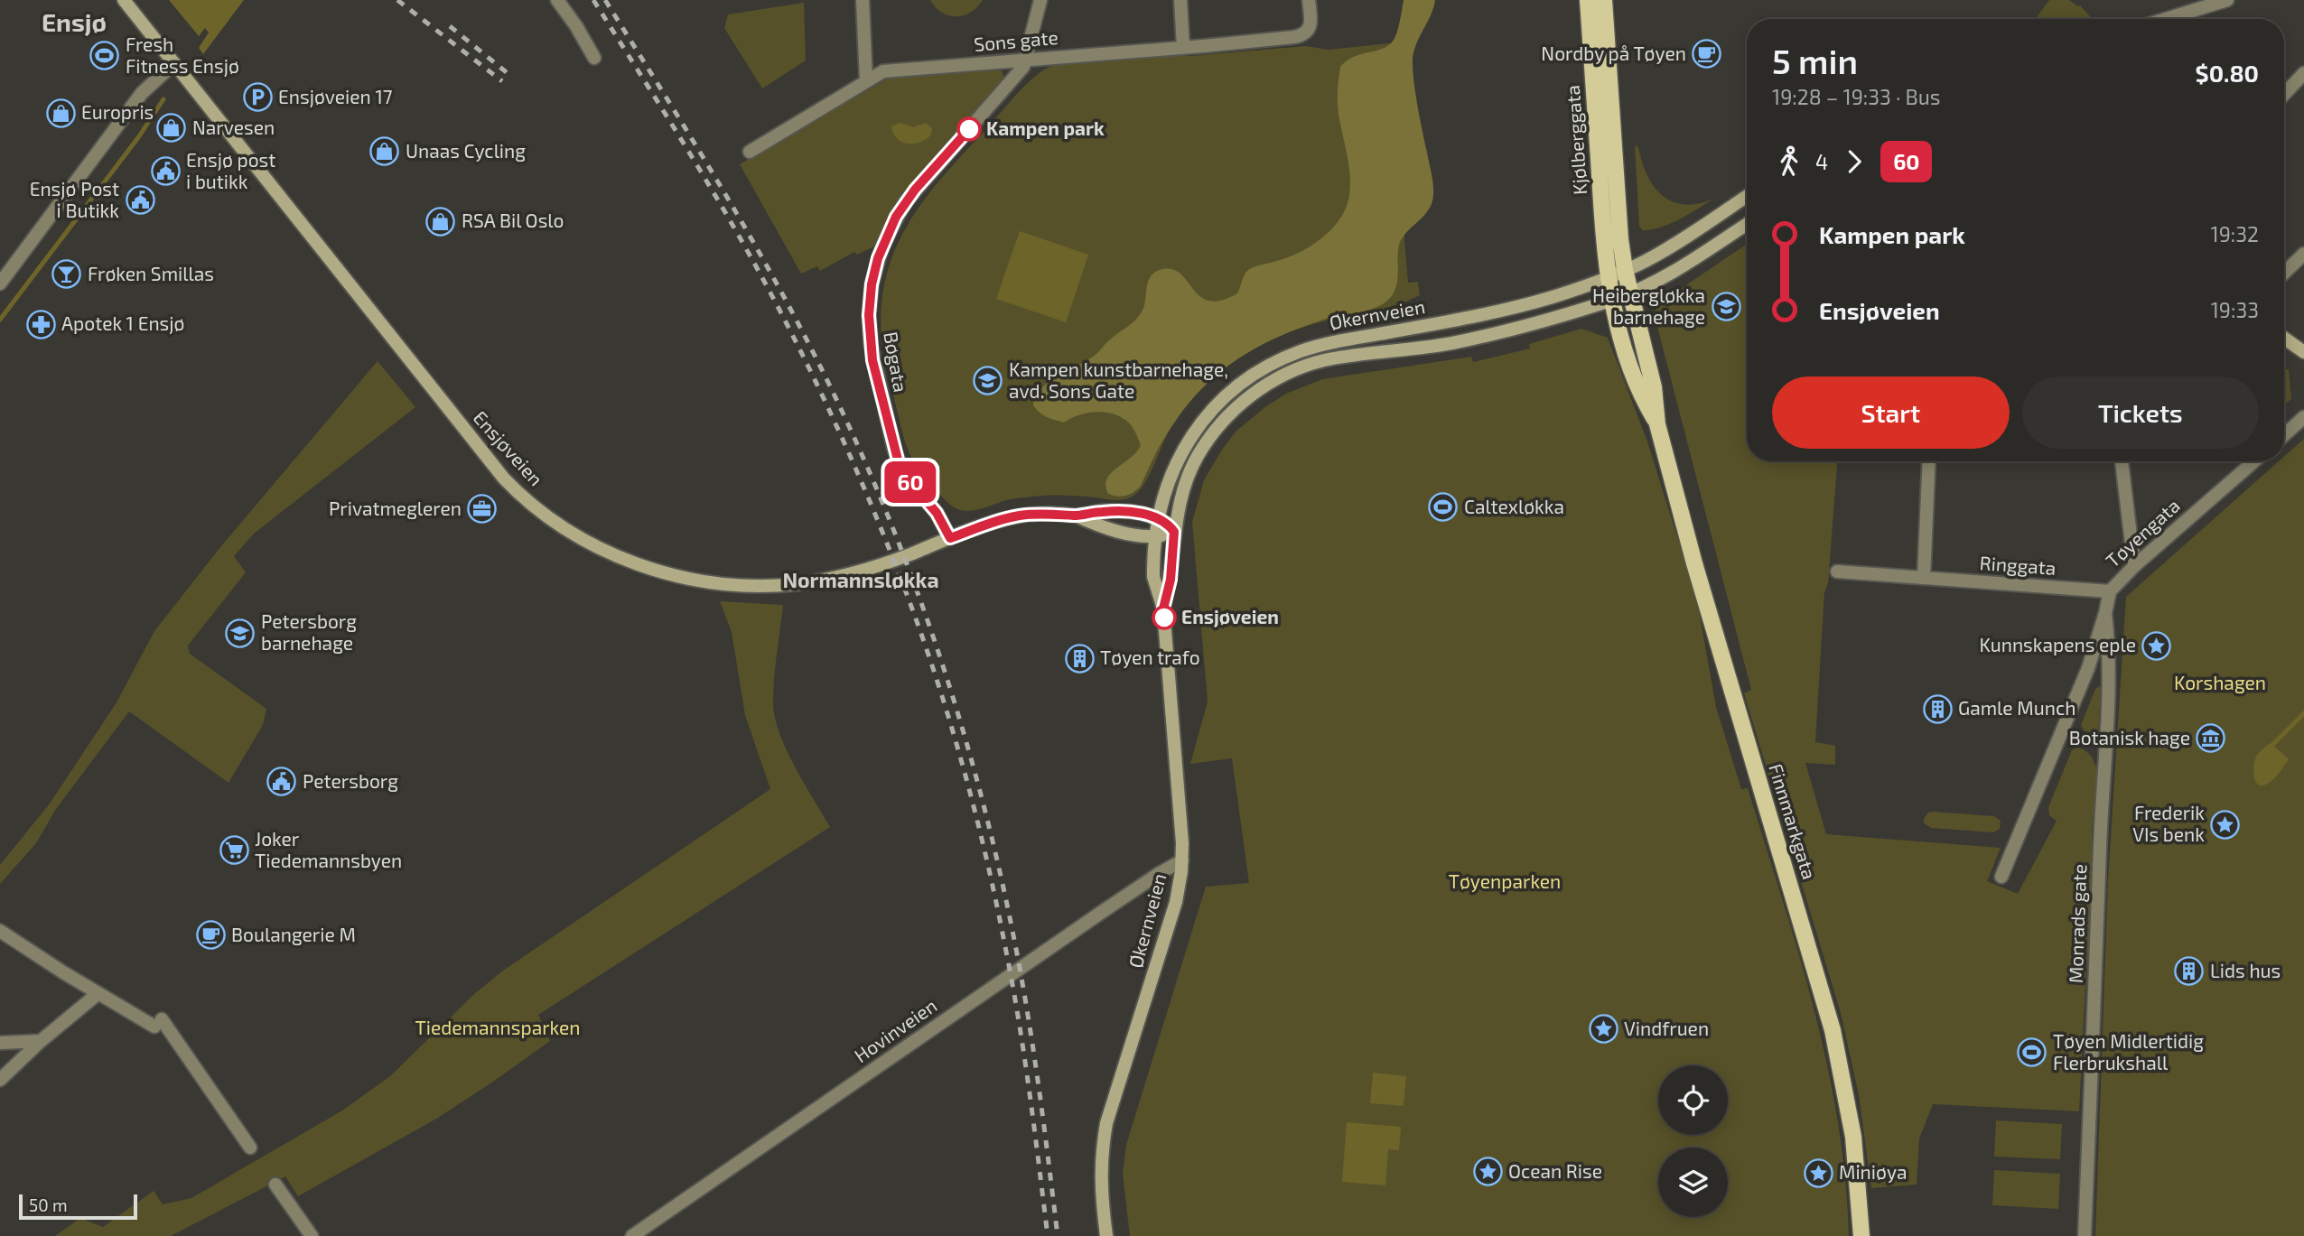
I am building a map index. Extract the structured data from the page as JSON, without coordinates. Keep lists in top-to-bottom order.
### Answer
{
  "streets": {
    "main road": [
      "Kjølberggata",
      "Økernveien",
      "Ensjøveien",
      "Finnmarkgata"
    ],
    "street": [
      "Sons gate",
      "Bøgata",
      "Tøyengata",
      "Ringgata",
      "Monrads gate",
      "Hovinveien"
    ]
  },
  "crossings": [
    ["Sons gate", "Bøgata"],
    ["Kjølberggata", "Økernveien"],
    ["Kjølberggata", "Finnmarkgata"],
    ["Økernveien", "Ensjøveien"],
    ["Økernveien", "Finnmarkgata"],
    ["Økernveien", "Hovinveien"],
    ["Bøgata", "Ensjøveien"],
    ["Tøyengata", "Ringgata"],
    ["Tøyengata", "Monrads gate"]
  ],
  "districts": ["Ensjø", "Normannsløkka"],
  "parks": ["Korshagen", "Tøyenparken", "Tiedemannsparken"],
  "places": {
    "cafe": ["Nordby på Tøyen", "Boulangerie M"],
    "sports": ["Fresh Fitness Ensjø", "Caltexløkka", "Tøyen Midlertidig Flerbrukshall"],
    "parking": ["Ensjøveien 17"],
    "shop": [
      "Europris",
      "Narvesen",
      "Unaas Cycling",
      "RSA Bil Oslo"
    ],
    "other": ["Kampen park", "Ensjøveien"],
    "public building": ["Ensjø post i butikk", "Ensjø Post i Butikk", "Petersborg"],
    "bar": ["Frøken Smillas"],
    "school or university": ["Heibergløkka barnehage", "Kampen kunstbarnehage, avd. Sons Gate", "Petersborg barnehage"],
    "pharmacy": ["Apotek 1 Ensjø"],
    "office": ["Privatmegleren"],
    "place": [
      "Kunnskapens eple",
      "Frederik VIs benk",
      "Vindfruen",
      "Ocean Rise",
      "Miniøya"
    ],
    "building": ["Tøyen trafo", "Gamle Munch", "Lids hus"],
    "museum": ["Botanisk hage"],
    "supermarket": ["Joker Tiedemannsbyen"]
  },
  "lines": ["bus line 60"],
  "scale_bar": "50 m",
  "page": {
    "on_map": "60",
    "heading": ["5 min", "19:28 – 19:33 · Bus", "$0.80"],
    "legs": ["4", "60"],
    "list": [
      {
        "name": "Kampen park",
        "value": "19:32"
      },
      {
        "name": "Ensjøveien",
        "value": "19:33"
      }
    ],
    "buttons": ["Start", "Tickets"],
    "scale": "50 m"
  }
}
